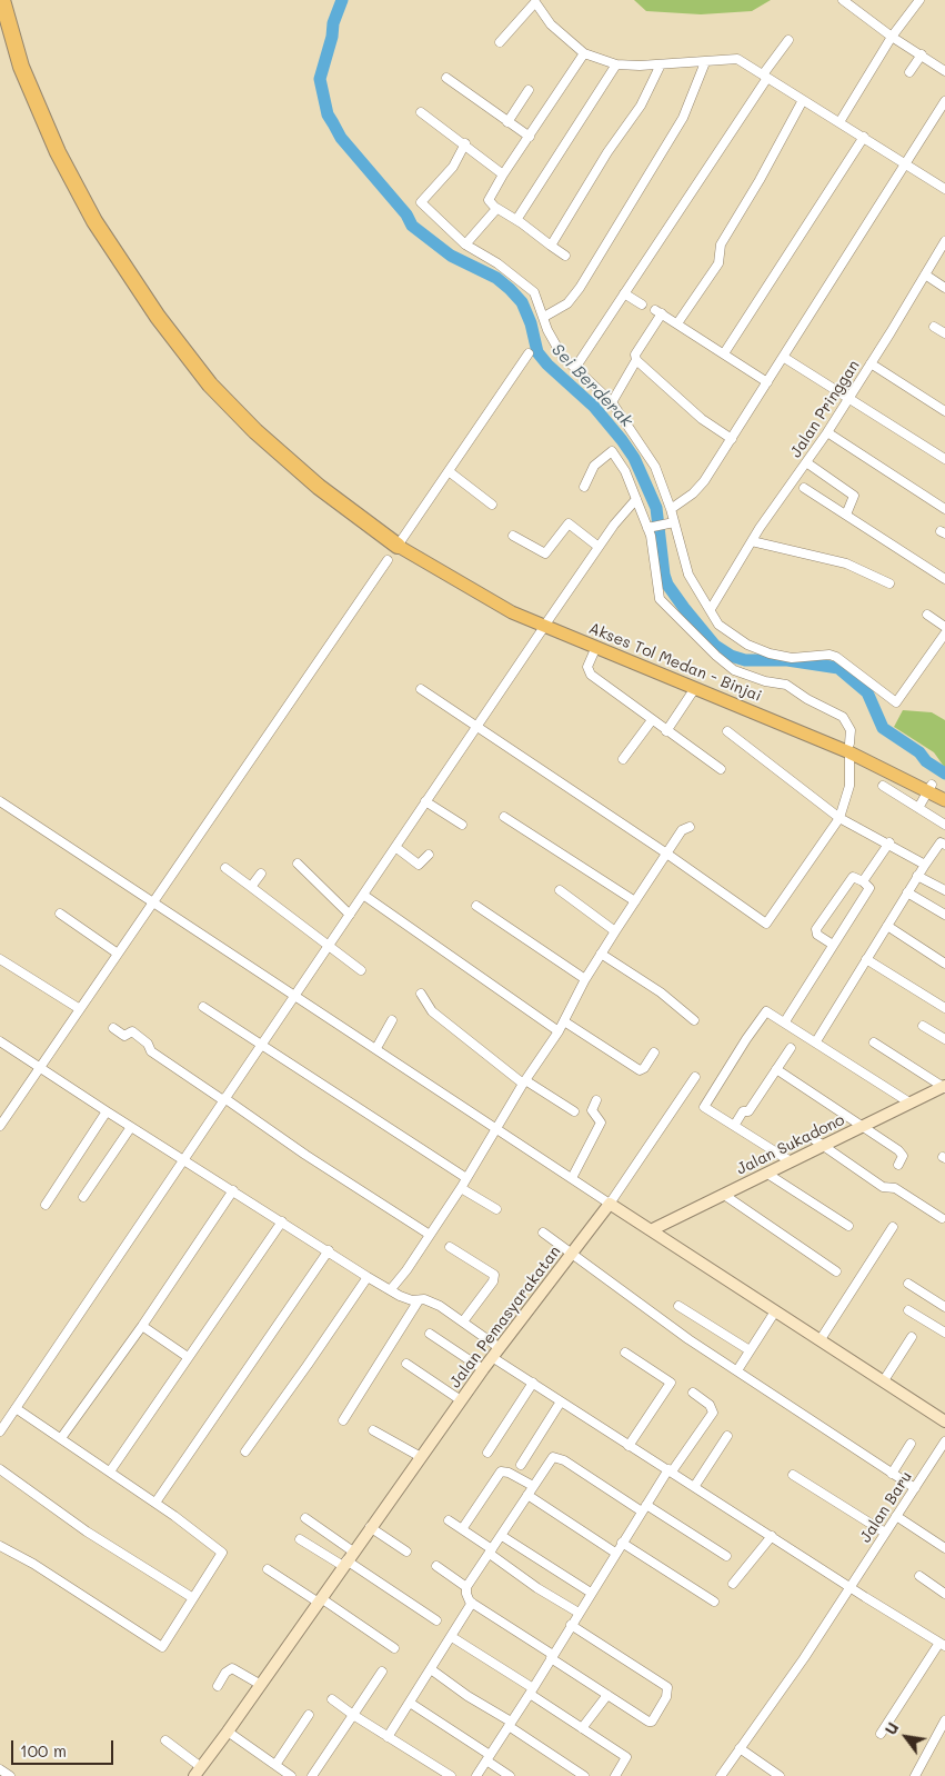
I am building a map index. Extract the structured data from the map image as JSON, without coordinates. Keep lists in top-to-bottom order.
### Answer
{
  "streets": {
    "main road": ["Akses Tol Medan - Binjai"],
    "street": [
      "Jalan Pringgan",
      "Jalan Sukadono",
      "Jalan Pemasyarakatan",
      "Jalan Baru"
    ]
  },
  "water": ["Sei Berderak"],
  "scale_bar": "100 m",
  "north": "top left"
}
